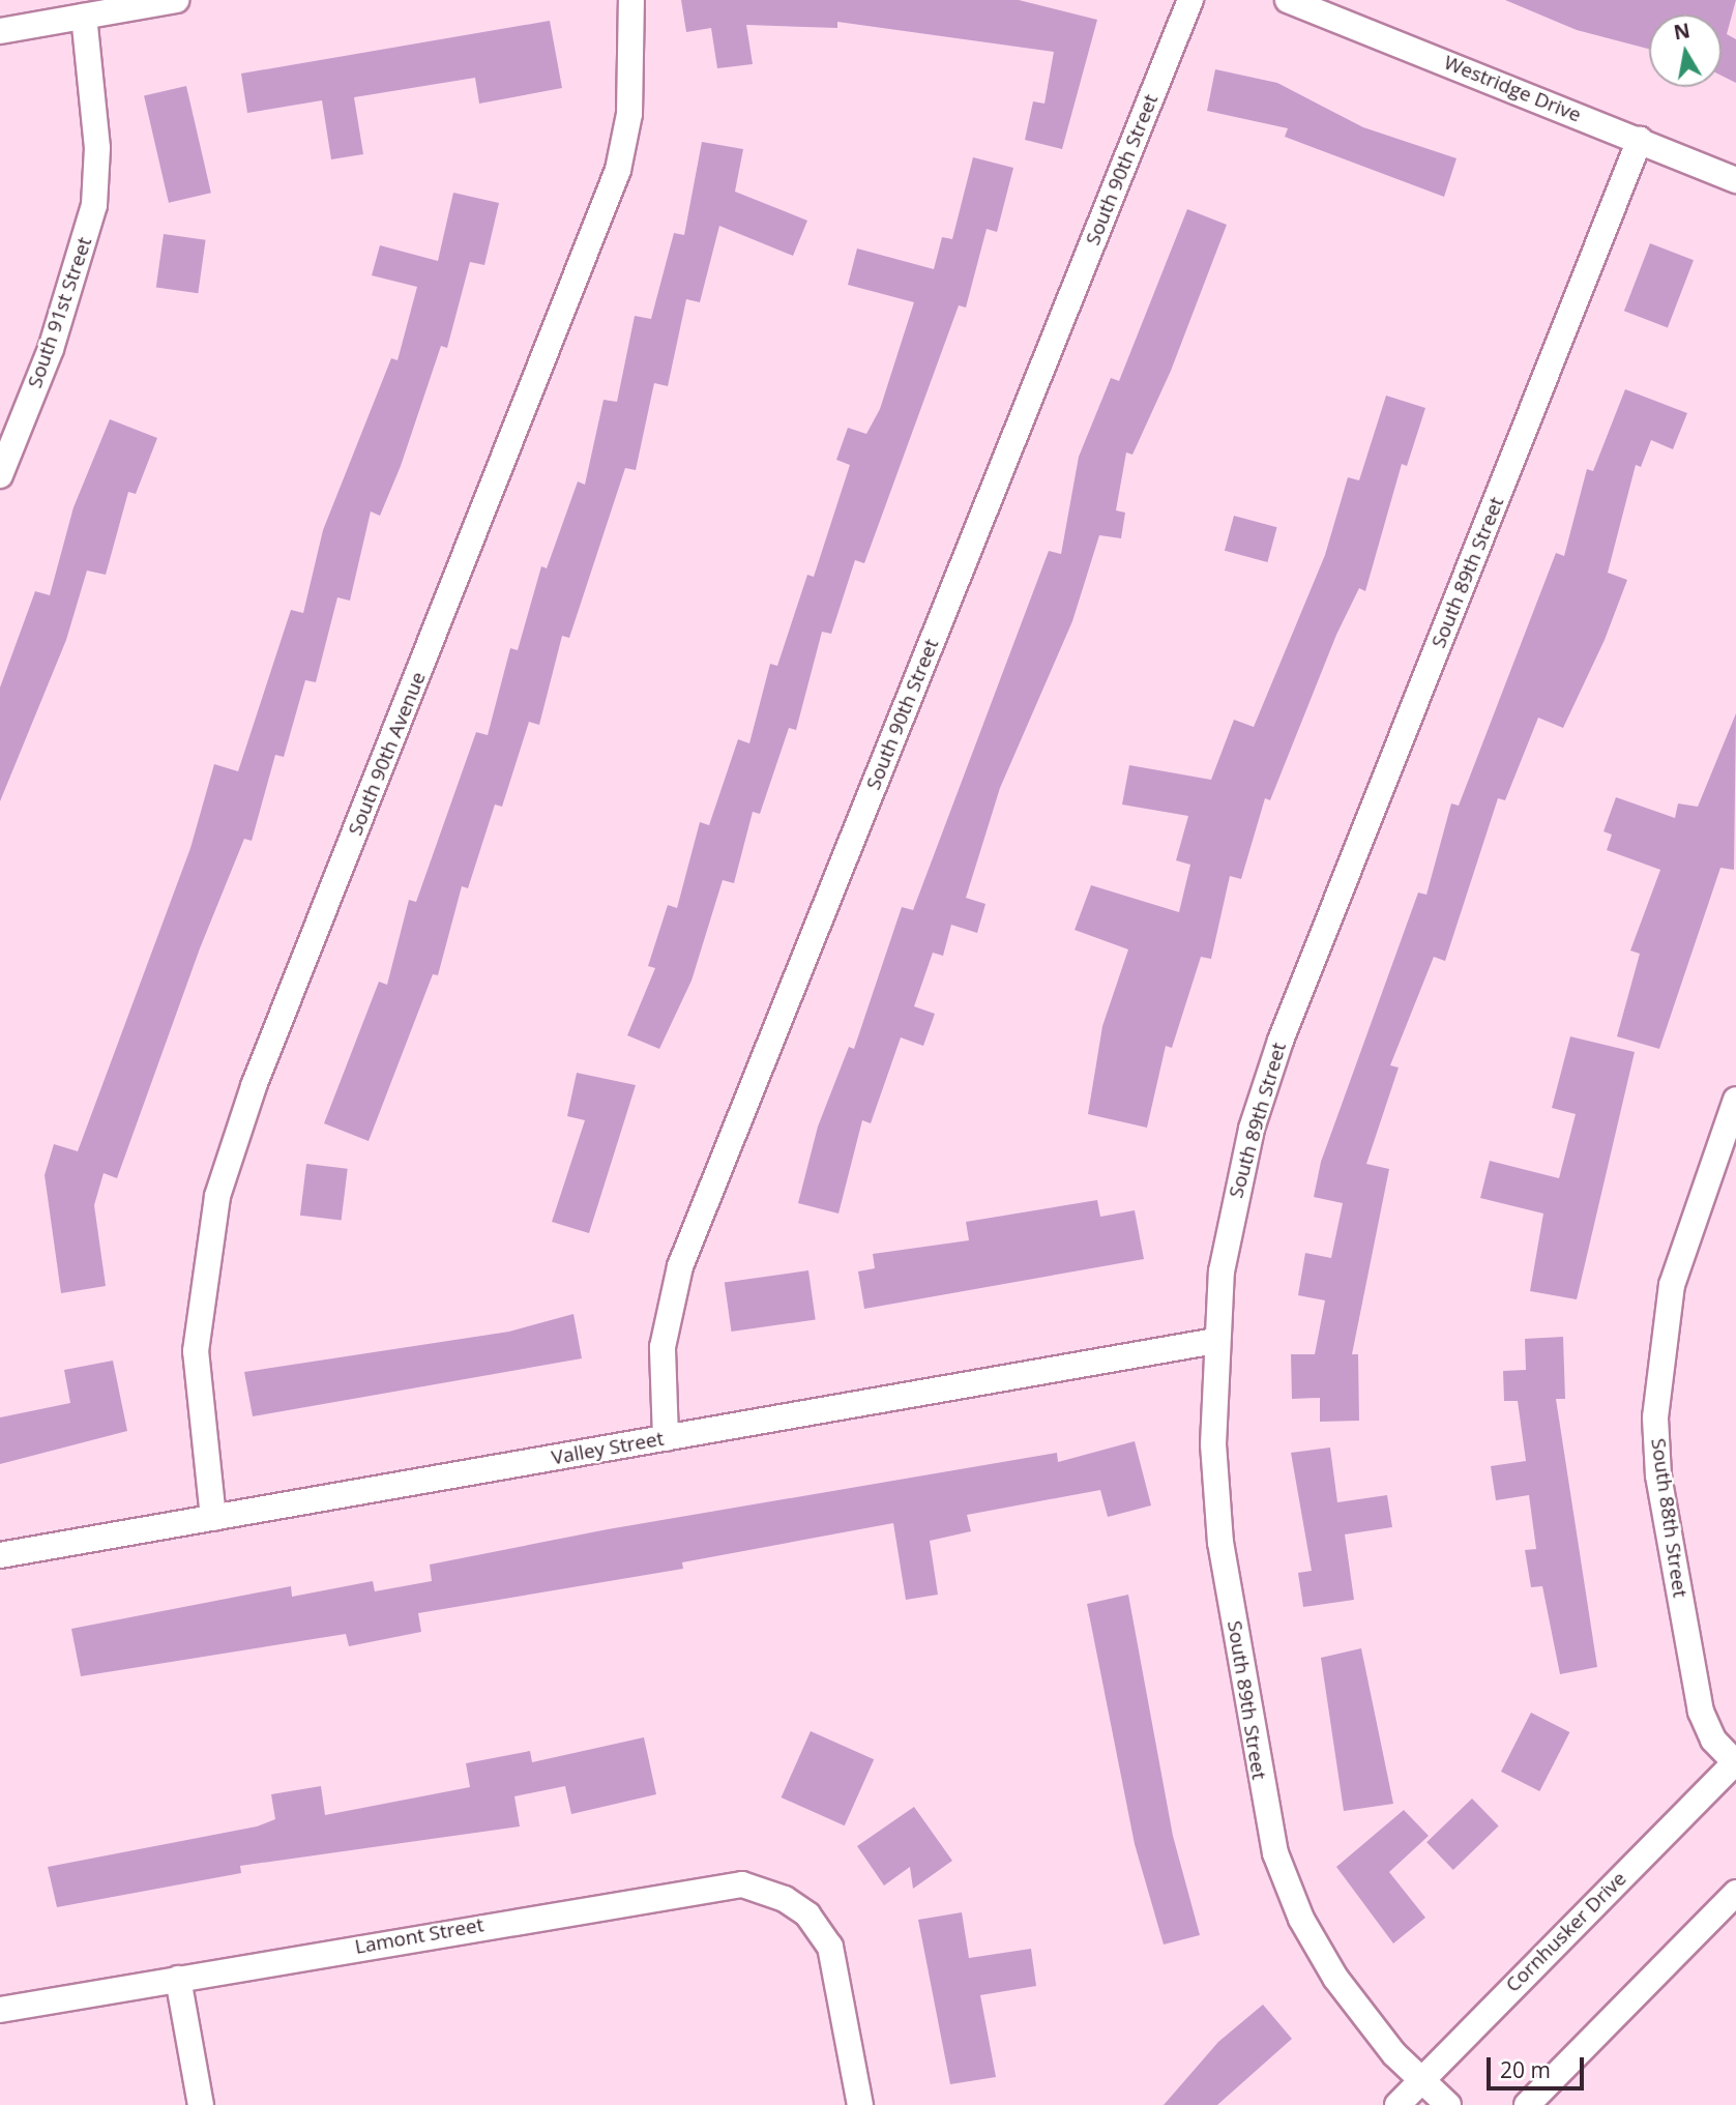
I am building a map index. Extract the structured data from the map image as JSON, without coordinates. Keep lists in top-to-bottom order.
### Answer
{
  "streets": {
    "street": [
      "Westridge Drive",
      "South 90th Street",
      "South 91st Street",
      "South 89th Street",
      "South 90th Avenue",
      "Valley Street",
      "South 88th Street",
      "Cornhusker Drive",
      "Lamont Street"
    ]
  },
  "crossings": [
    ["Westridge Drive", "South 89th Street"],
    ["South 90th Street", "Valley Street"],
    ["South 89th Street", "Valley Street"],
    ["South 89th Street", "Cornhusker Drive"],
    ["South 90th Avenue", "Valley Street"],
    ["South 88th Street", "Cornhusker Drive"]
  ],
  "scale_bar": "20 m",
  "north": "top"
}
